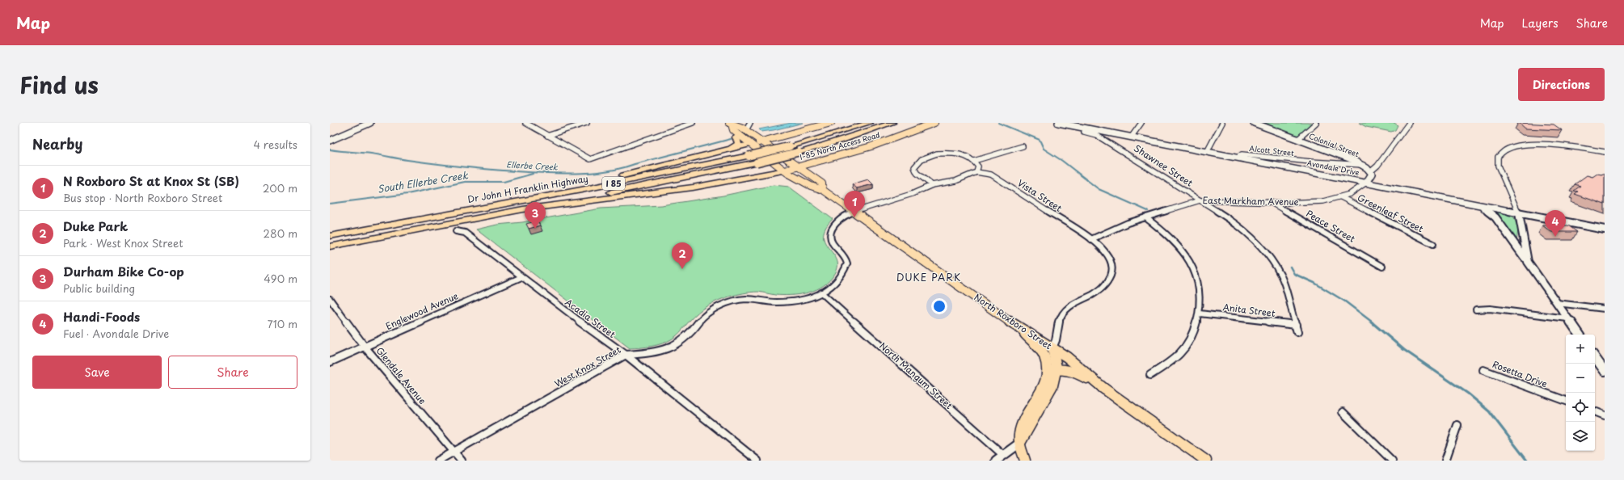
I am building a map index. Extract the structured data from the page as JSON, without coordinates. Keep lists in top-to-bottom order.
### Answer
{
  "streets": {
    "highway": ["I 85", "Dr John H Franklin Highway"],
    "main road": ["I-85 North Access Road", "North Roxboro Street"],
    "street": [
      "Colonial Street",
      "Alcott Street",
      "Shawnee Street",
      "Avondale Drive",
      "Vista Street",
      "East Markham Avenue",
      "Greenleaf Street",
      "Peace Street",
      "Anita Street",
      "Englewood Avenue",
      "Acadia Street",
      "West Knox Street",
      "Rosetta Drive",
      "Glendale Avenue",
      "North Mangum Street"
    ]
  },
  "crossings": [
    ["Colonial Street", "Alcott Street"],
    ["I-85 North Access Road", "North Roxboro Street"],
    ["Alcott Street", "Avondale Drive"],
    ["Shawnee Street", "East Markham Avenue"],
    ["Shawnee Street", "Anita Street"],
    ["Avondale Drive", "East Markham Avenue"],
    ["I 85", "Dr John H Franklin Highway"],
    ["Vista Street", "East Markham Avenue"],
    ["East Markham Avenue", "Greenleaf Street"],
    ["East Markham Avenue", "Peace Street"],
    ["Englewood Avenue", "Acadia Street"],
    ["Englewood Avenue", "Glendale Avenue"],
    ["Acadia Street", "West Knox Street"],
    ["North Roxboro Street", "West Knox Street"],
    ["West Knox Street", "Glendale Avenue"],
    ["West Knox Street", "North Mangum Street"]
  ],
  "districts": ["DUKE PARK"],
  "water": ["Ellerbe Creek", "South Ellerbe Creek"],
  "page": {
    "header": "Map",
    "nav": ["Map", "Layers", "Share"],
    "title": "Find us",
    "buttons": [
      "Directions",
      ["Save", "Share"]
    ],
    "heading": ["Nearby", "4 results"],
    "list": [
      {
        "mark": "1",
        "name": "N Roxboro St at Knox St (SB)",
        "note": "Bus stop · North Roxboro Street",
        "value": "200 m"
      },
      {
        "mark": "2",
        "name": "Duke Park",
        "note": "Park · West Knox Street",
        "value": "280 m"
      },
      {
        "mark": "3",
        "name": "Durham Bike Co-op",
        "note": "Public building",
        "value": "490 m"
      },
      {
        "mark": "4",
        "name": "Handi-Foods",
        "note": "Fuel · Avondale Drive",
        "value": "710 m"
      }
    ],
    "pins": [
      "1",
      "3",
      "4",
      "2"
    ],
    "map_buttons": ["+", "−"]
  }
}
